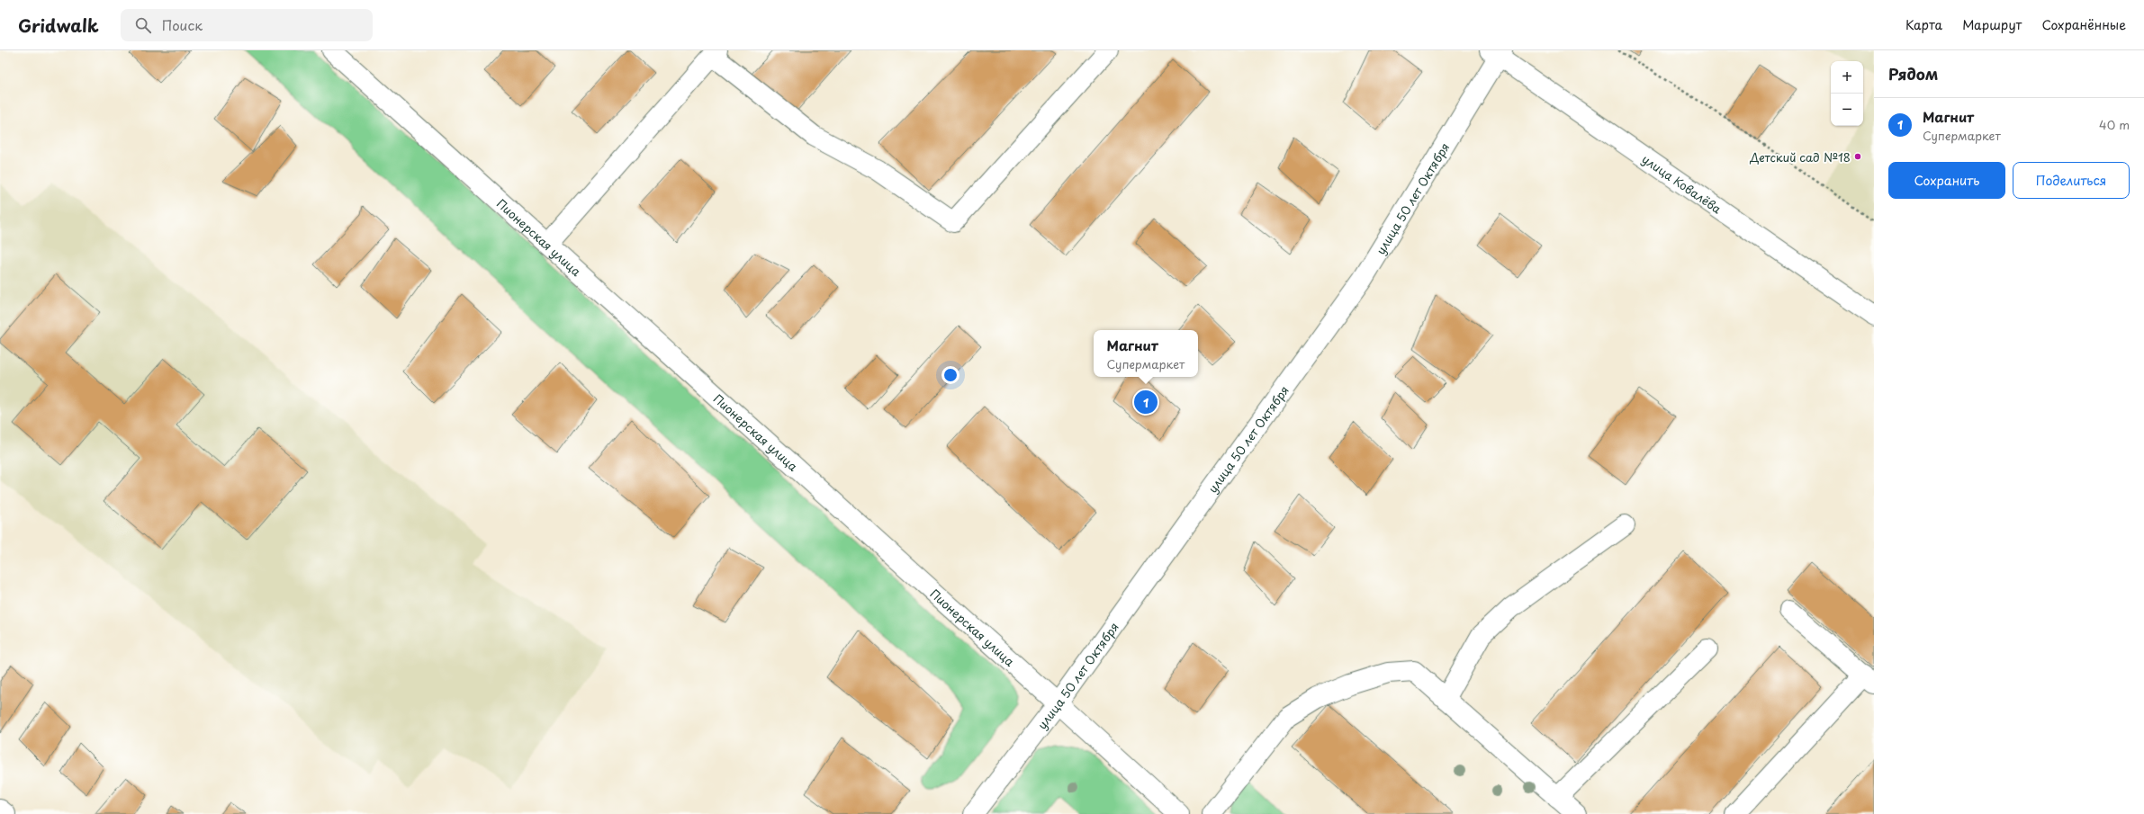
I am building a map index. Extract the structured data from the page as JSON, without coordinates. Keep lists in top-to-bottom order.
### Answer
{
  "streets": {
    "main road": ["улица Ковалёва", "улица 50 лет Октября", "Пионерская улица"]
  },
  "crossings": [
    ["улица Ковалёва", "улица 50 лет Октября"],
    ["улица 50 лет Октября", "Пионерская улица"]
  ],
  "places": ["Детский сад №18"],
  "page": {
    "header": "Gridwalk",
    "search": "Поиск",
    "nav": ["Карта", "Маршрут", "Сохранённые"],
    "heading": "Рядом",
    "map_buttons": ["+", "−"],
    "list": [
      {
        "mark": "1",
        "name": "Магнит",
        "note": "Супермаркет",
        "value": "40 m"
      }
    ],
    "buttons": ["Сохранить", "Поделиться"],
    "popup": ["Магнит", "Супермаркет"],
    "pins": "1"
  }
}
